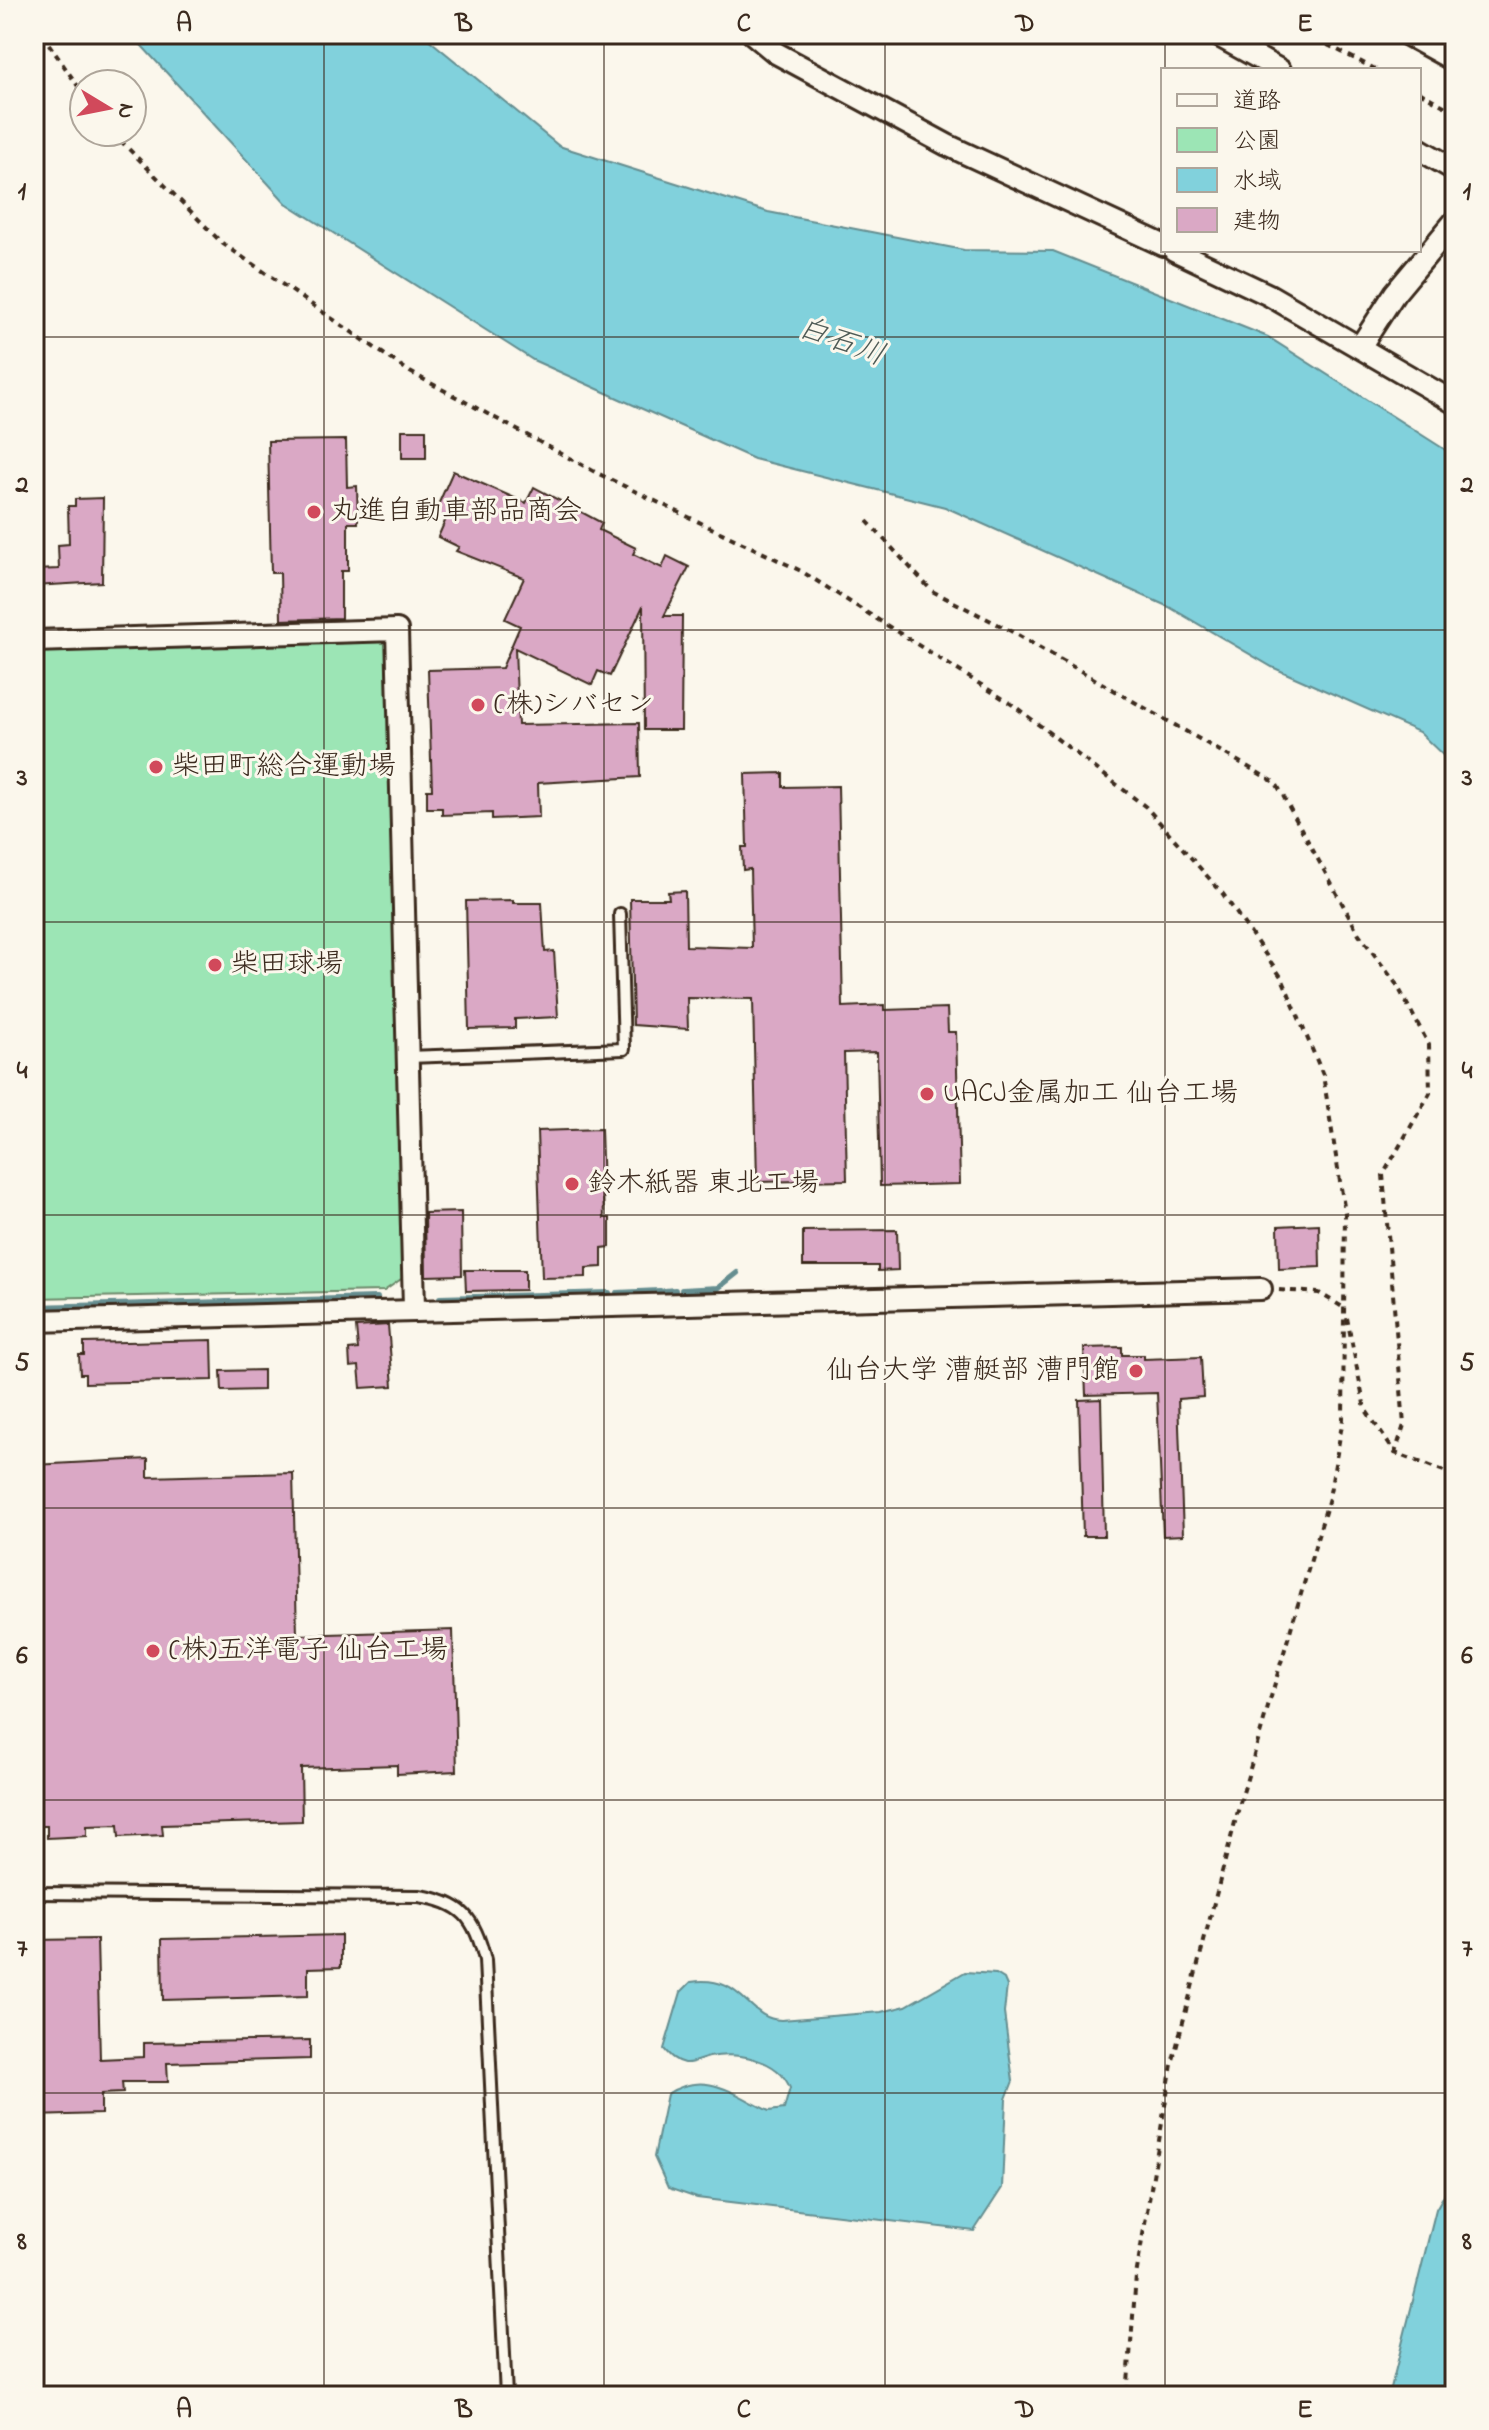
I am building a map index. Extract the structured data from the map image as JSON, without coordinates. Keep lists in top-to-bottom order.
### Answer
{
  "water": ["白石川"],
  "places": [
    "丸進自動車部品商会",
    "(株)シバセン",
    "柴田町総合運動場",
    "柴田球場",
    "UACJ金属加工 仙台工場",
    "鈴木紙器 東北工場",
    "仙台大学 漕艇部 漕門館",
    "(株)五洋電子 仙台工場"
  ],
  "legend": [
    "道路",
    "公園",
    "水域",
    "建物"
  ],
  "north": "right",
  "grid": {
    "columns": [
      "A",
      "B",
      "C",
      "D",
      "E"
    ],
    "rows": [
      "1",
      "2",
      "3",
      "4",
      "5",
      "6",
      "7",
      "8"
    ]
  }
}
